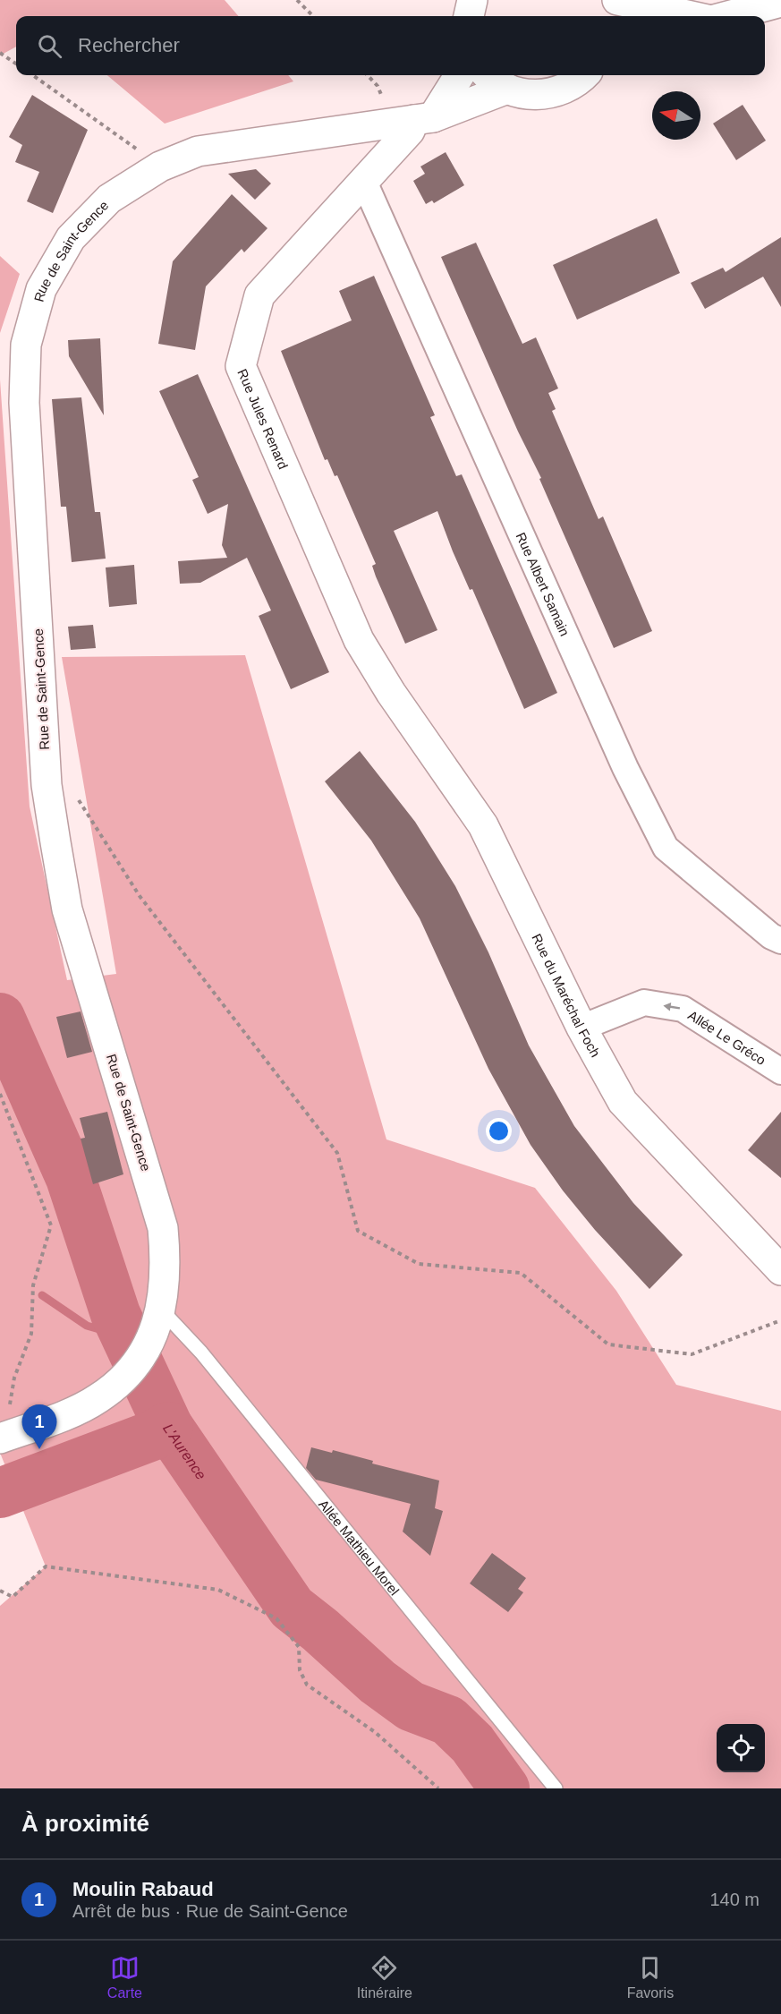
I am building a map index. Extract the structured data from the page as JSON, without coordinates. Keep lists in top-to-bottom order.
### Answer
{
  "streets": {
    "street": [
      "Rue de Saint-Gence",
      "Rue Jules Renard",
      "Rue Albert Samain",
      "Rue du Maréchal Foch",
      "Allée Le Gréco"
    ],
    "lane": ["Allée Mathieu Morel"]
  },
  "crossings": [
    ["Rue de Saint-Gence", "Rue Jules Renard"],
    ["Rue de Saint-Gence", "Allée Mathieu Morel"],
    ["Rue Jules Renard", "Rue Albert Samain"],
    ["Rue Jules Renard", "Rue du Maréchal Foch"],
    ["Rue du Maréchal Foch", "Allée Le Gréco"]
  ],
  "one_way": ["Allée Le Gréco"],
  "water": ["L'Aurence"],
  "north": "left",
  "page": {
    "search": "Rechercher",
    "pins": "1",
    "heading": "À proximité",
    "list": [
      {
        "mark": "1",
        "name": "Moulin Rabaud",
        "note": "Arrêt de bus · Rue de Saint-Gence",
        "value": "140 m"
      }
    ],
    "nav": ["Carte", "Itinéraire", "Favoris"]
  }
}
